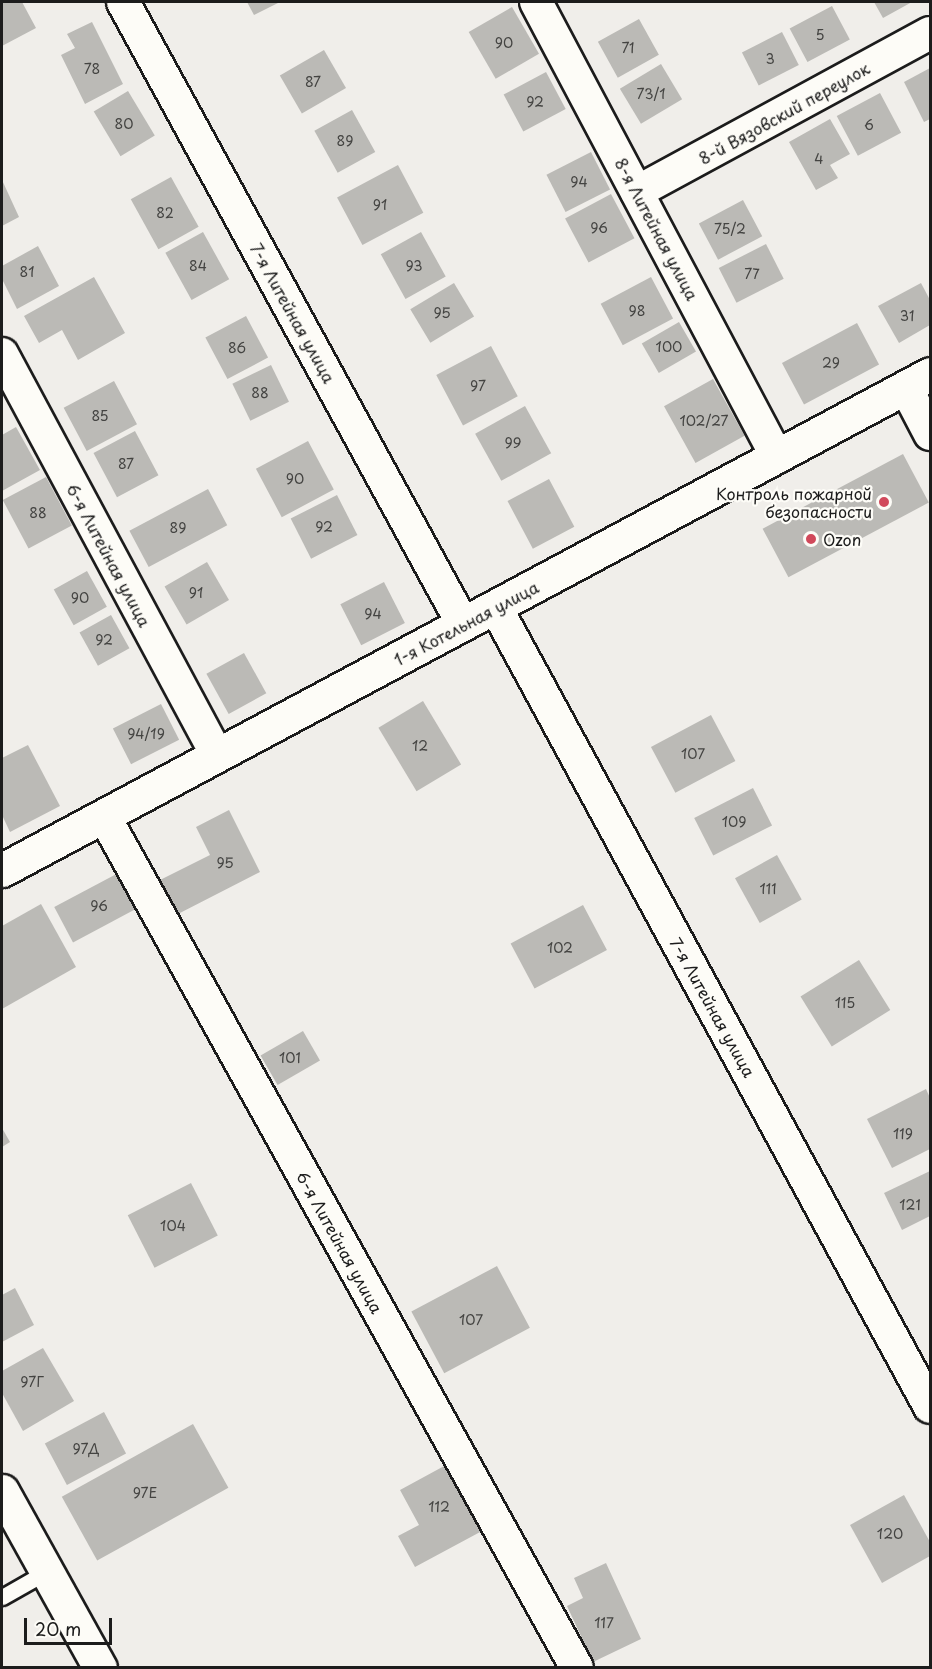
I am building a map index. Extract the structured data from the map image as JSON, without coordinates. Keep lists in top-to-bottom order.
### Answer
{
  "streets": {
    "street": [
      "8-й Вязовский переулок",
      "8-я Литейная улица",
      "7-я Литейная улица",
      "6-я Литейная улица",
      "1-я Котельная улица"
    ]
  },
  "crossings": [
    ["8-й Вязовский переулок", "8-я Литейная улица"],
    ["8-я Литейная улица", "1-я Котельная улица"],
    ["7-я Литейная улица", "1-я Котельная улица"],
    ["6-я Литейная улица", "1-я Котельная улица"]
  ],
  "places": ["Контроль пожарной безопасности", "Ozon"],
  "house_numbers": [
    "5",
    "90",
    "71",
    "3",
    "78",
    "87",
    "73/1",
    "92",
    "80",
    "6",
    "89",
    "4",
    "94",
    "91",
    "82",
    "96",
    "75/2",
    "84",
    "93",
    "81",
    "77",
    "98",
    "95",
    "31",
    "100",
    "86",
    "29",
    "97",
    "88",
    "85",
    "102/27",
    "99",
    "87",
    "90",
    "88",
    "92",
    "89",
    "91",
    "90",
    "94",
    "92",
    "94/19",
    "12",
    "107",
    "109",
    "95",
    "111",
    "96",
    "102",
    "115",
    "101",
    "119",
    "121",
    "104",
    "107",
    "97Г",
    "97Д",
    "97Е",
    "112",
    "120",
    "117"
  ],
  "scale_bar": "20 m"
}
